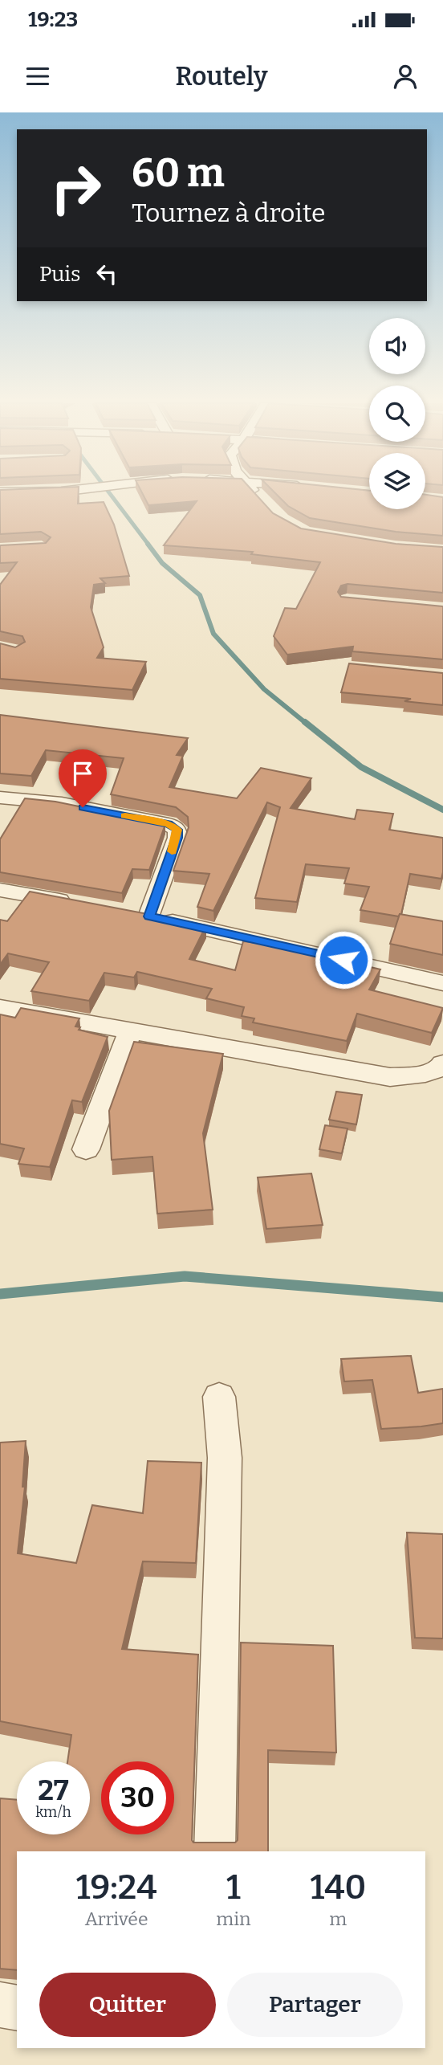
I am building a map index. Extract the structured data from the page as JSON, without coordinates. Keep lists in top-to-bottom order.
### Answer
{
  "page": {
    "status": "19:23",
    "header": "Routely",
    "turn": ["60 m", "Tournez à droite"],
    "then": "Puis",
    "speed": "27 km/h",
    "limit": "30",
    "eta": [
      "19:24",
      "Arrivée",
      "1",
      "min",
      "140",
      "m"
    ],
    "buttons": ["Quitter", "Partager"]
  }
}
